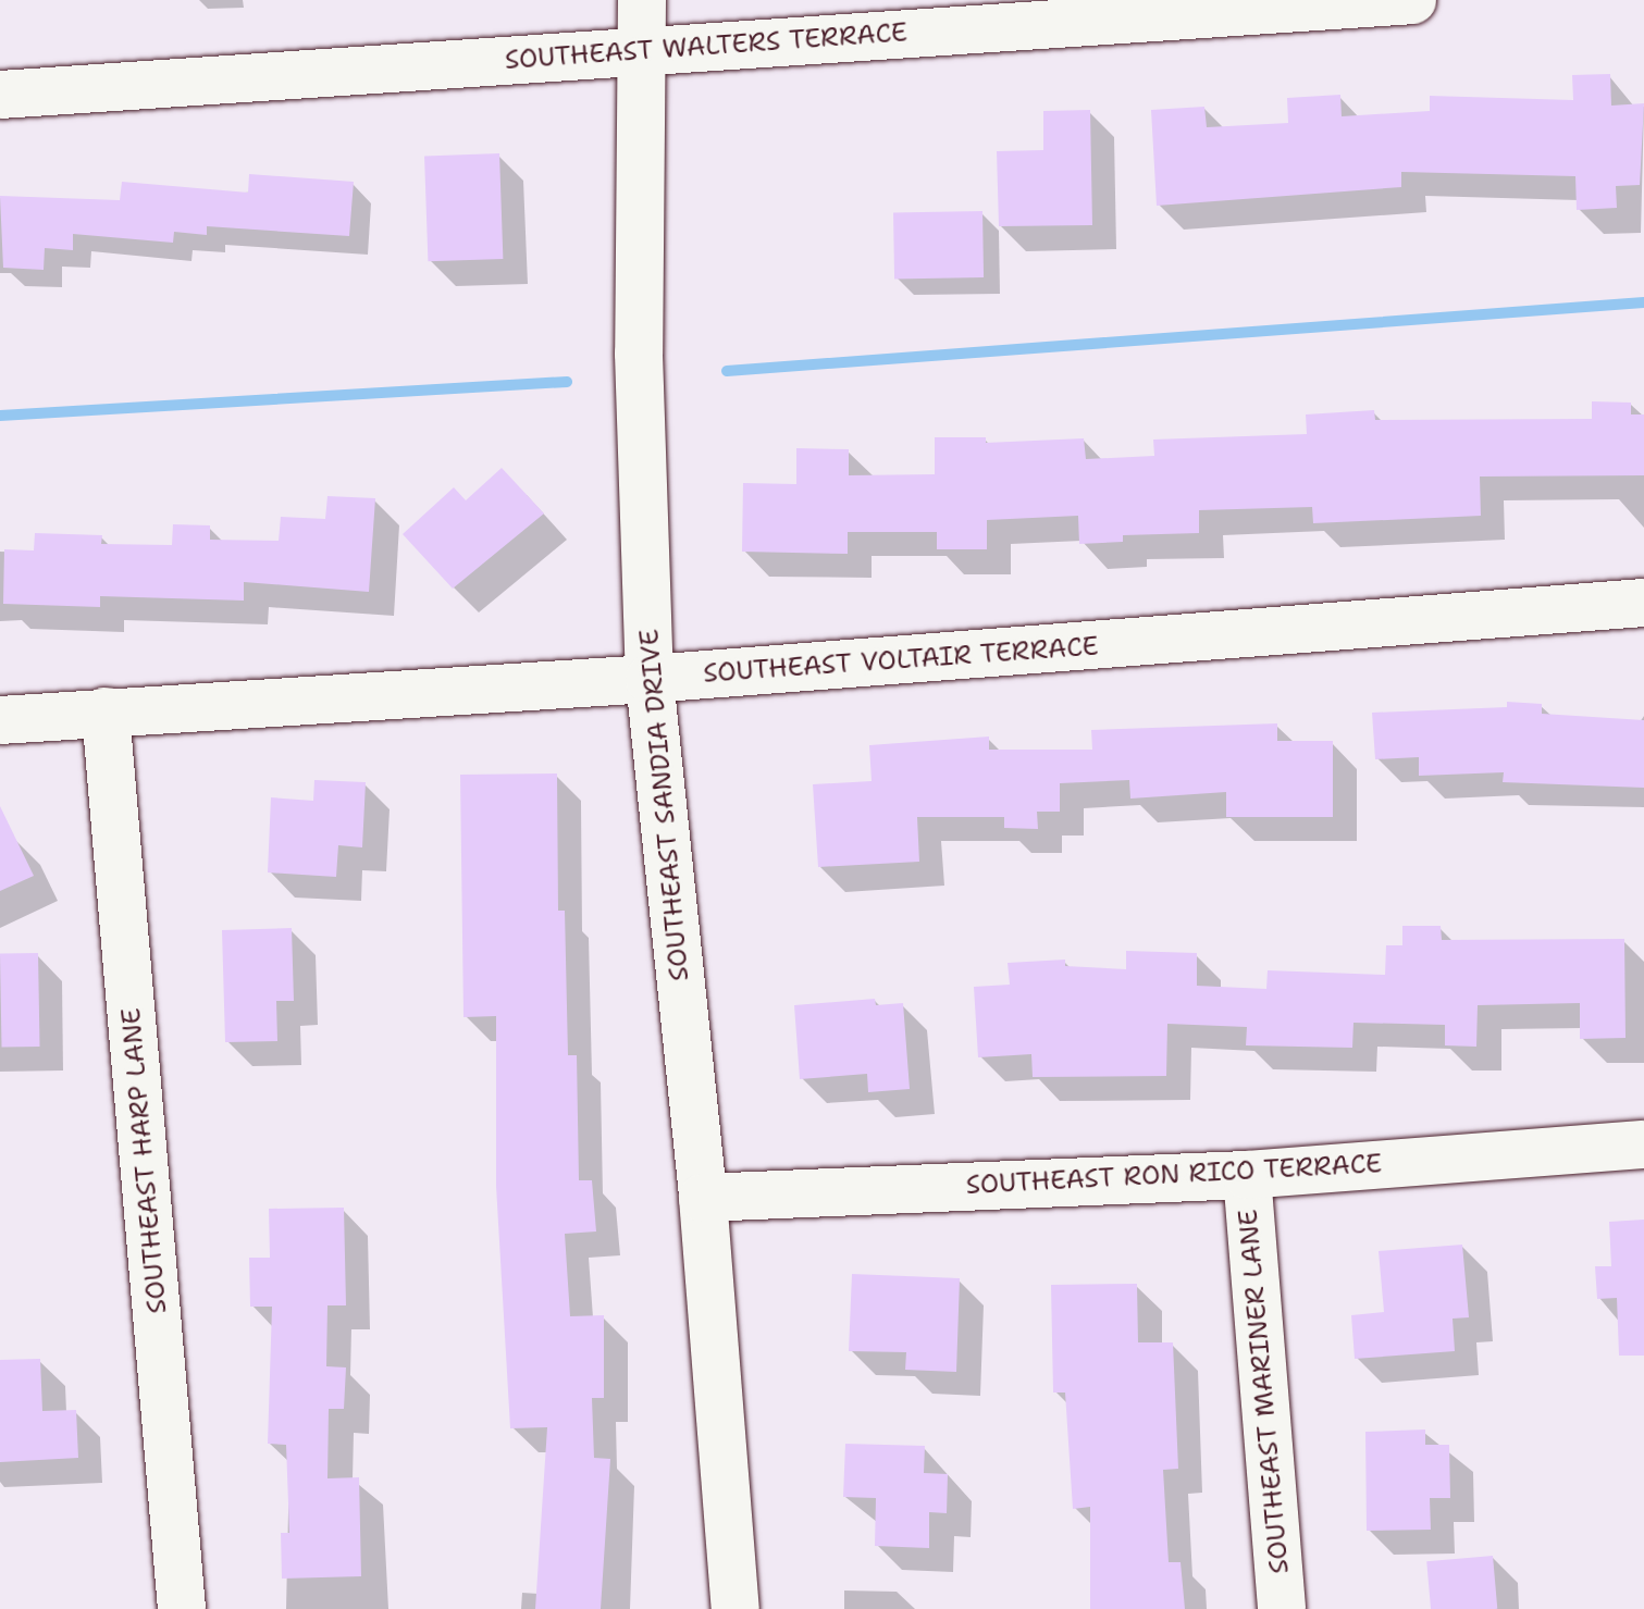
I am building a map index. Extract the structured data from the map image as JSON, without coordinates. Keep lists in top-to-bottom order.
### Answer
{
  "streets": {
    "street": [
      "SOUTHEAST WALTERS TERRACE",
      "SOUTHEAST VOLTAIR TERRACE",
      "SOUTHEAST SANDIA DRIVE",
      "SOUTHEAST HARP LANE",
      "SOUTHEAST RON RICO TERRACE",
      "SOUTHEAST MARINER LANE"
    ]
  },
  "crossings": [
    ["SOUTHEAST WALTERS TERRACE", "SOUTHEAST SANDIA DRIVE"],
    ["SOUTHEAST VOLTAIR TERRACE", "SOUTHEAST SANDIA DRIVE"],
    ["SOUTHEAST VOLTAIR TERRACE", "SOUTHEAST HARP LANE"],
    ["SOUTHEAST SANDIA DRIVE", "SOUTHEAST RON RICO TERRACE"],
    ["SOUTHEAST RON RICO TERRACE", "SOUTHEAST MARINER LANE"]
  ]
}
